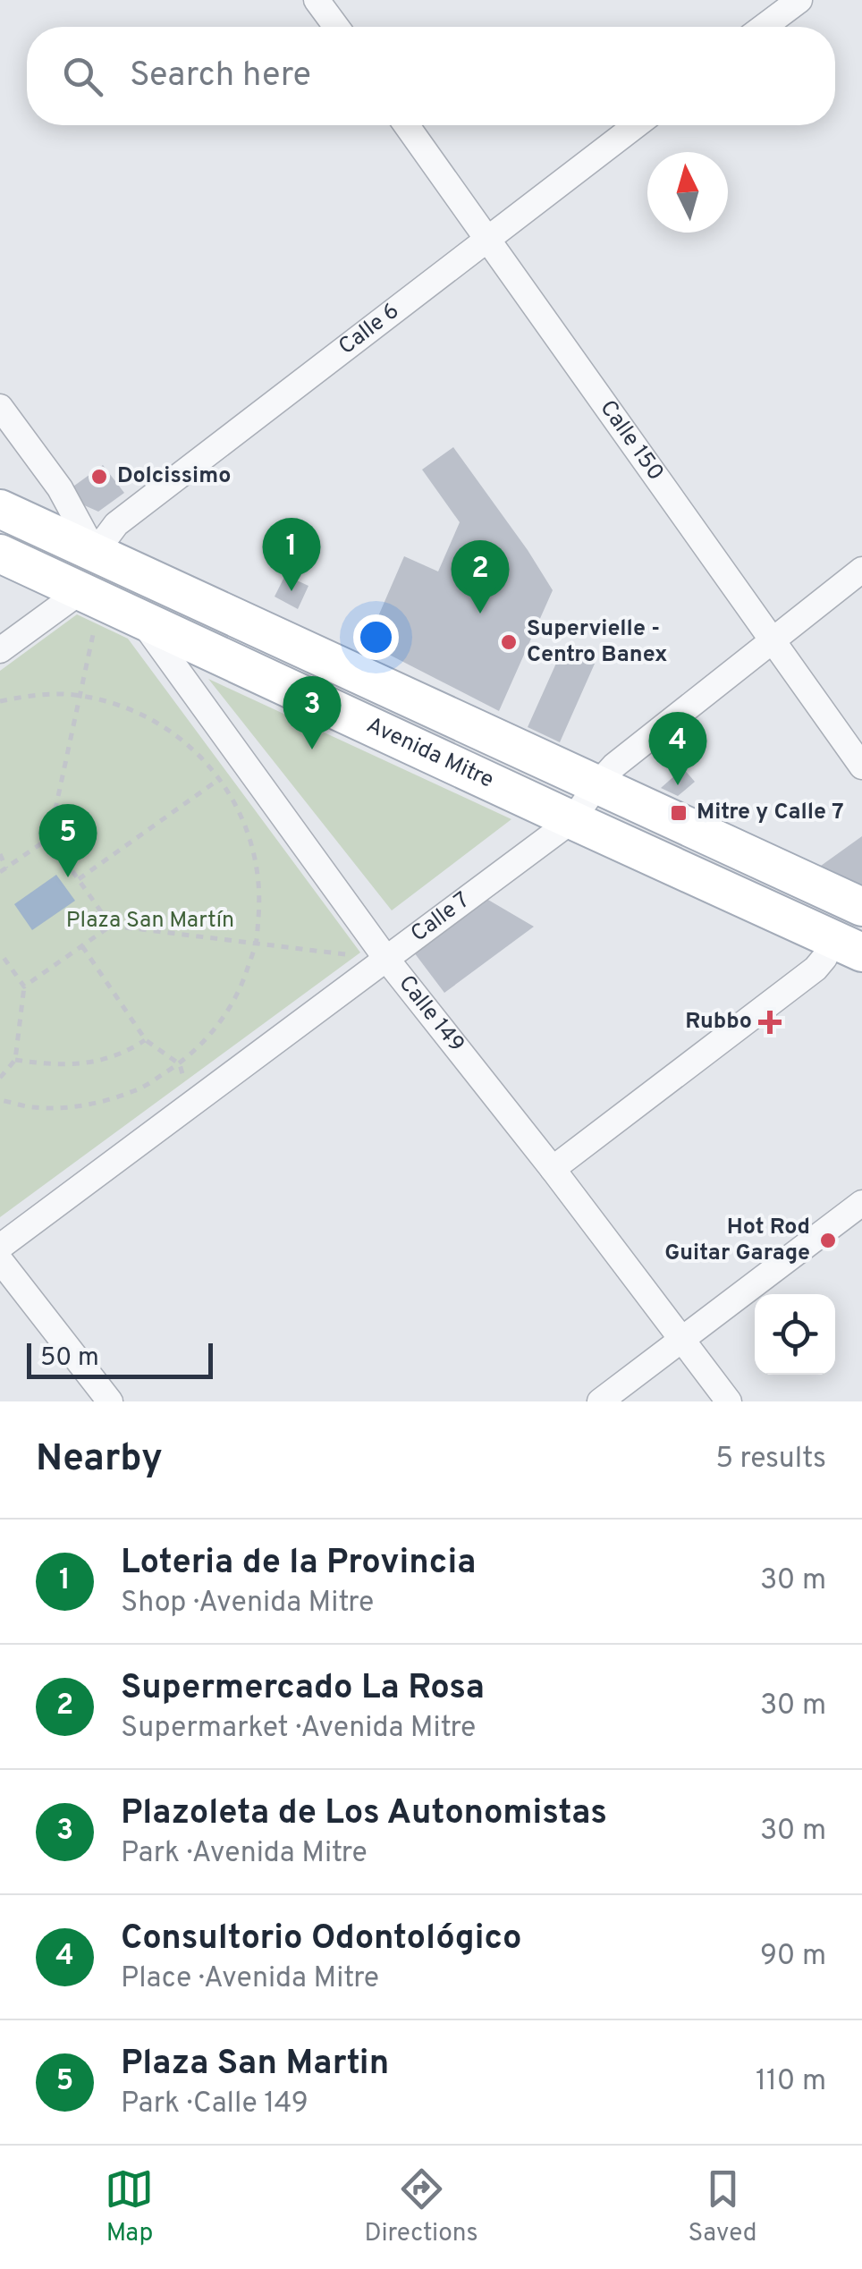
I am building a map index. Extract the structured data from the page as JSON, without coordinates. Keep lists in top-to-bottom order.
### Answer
{
  "streets": {
    "main road": ["Avenida Mitre"],
    "street": [
      "Calle 6",
      "Calle 150",
      "Calle 7",
      "Calle 149"
    ]
  },
  "crossings": [
    ["Calle 6", "Calle 150"],
    ["Calle 6", "Avenida Mitre"],
    ["Calle 150", "Calle 7"],
    ["Avenida Mitre", "Calle 7"],
    ["Avenida Mitre", "Calle 149"],
    ["Calle 7", "Calle 149"]
  ],
  "parks": ["Plaza San Martín"],
  "places": {
    "other": ["Dolcissimo", "Supervielle - Centro Banex", "Hot Rod Guitar Garage"],
    "transit": ["Mitre y Calle 7"],
    "health": ["Rubbo"]
  },
  "scale_bar": "50 m",
  "north": "top",
  "page": {
    "search": "Search here",
    "pins": [
      "1",
      "2",
      "3",
      "4",
      "5"
    ],
    "scale": "50 m",
    "heading": ["Nearby", "5 results"],
    "list": [
      {
        "mark": "1",
        "name": "Loteria de la Provincia",
        "note": "Shop · Avenida Mitre",
        "value": "30 m"
      },
      {
        "mark": "2",
        "name": "Supermercado La Rosa",
        "note": "Supermarket · Avenida Mitre",
        "value": "30 m"
      },
      {
        "mark": "3",
        "name": "Plazoleta de Los Autonomistas",
        "note": "Park · Avenida Mitre",
        "value": "30 m"
      },
      {
        "mark": "4",
        "name": "Consultorio Odontológico",
        "note": "Place · Avenida Mitre",
        "value": "90 m"
      },
      {
        "mark": "5",
        "name": "Plaza San Martin",
        "note": "Park · Calle 149",
        "value": "110 m"
      }
    ],
    "nav": ["Map", "Directions", "Saved"]
  }
}
